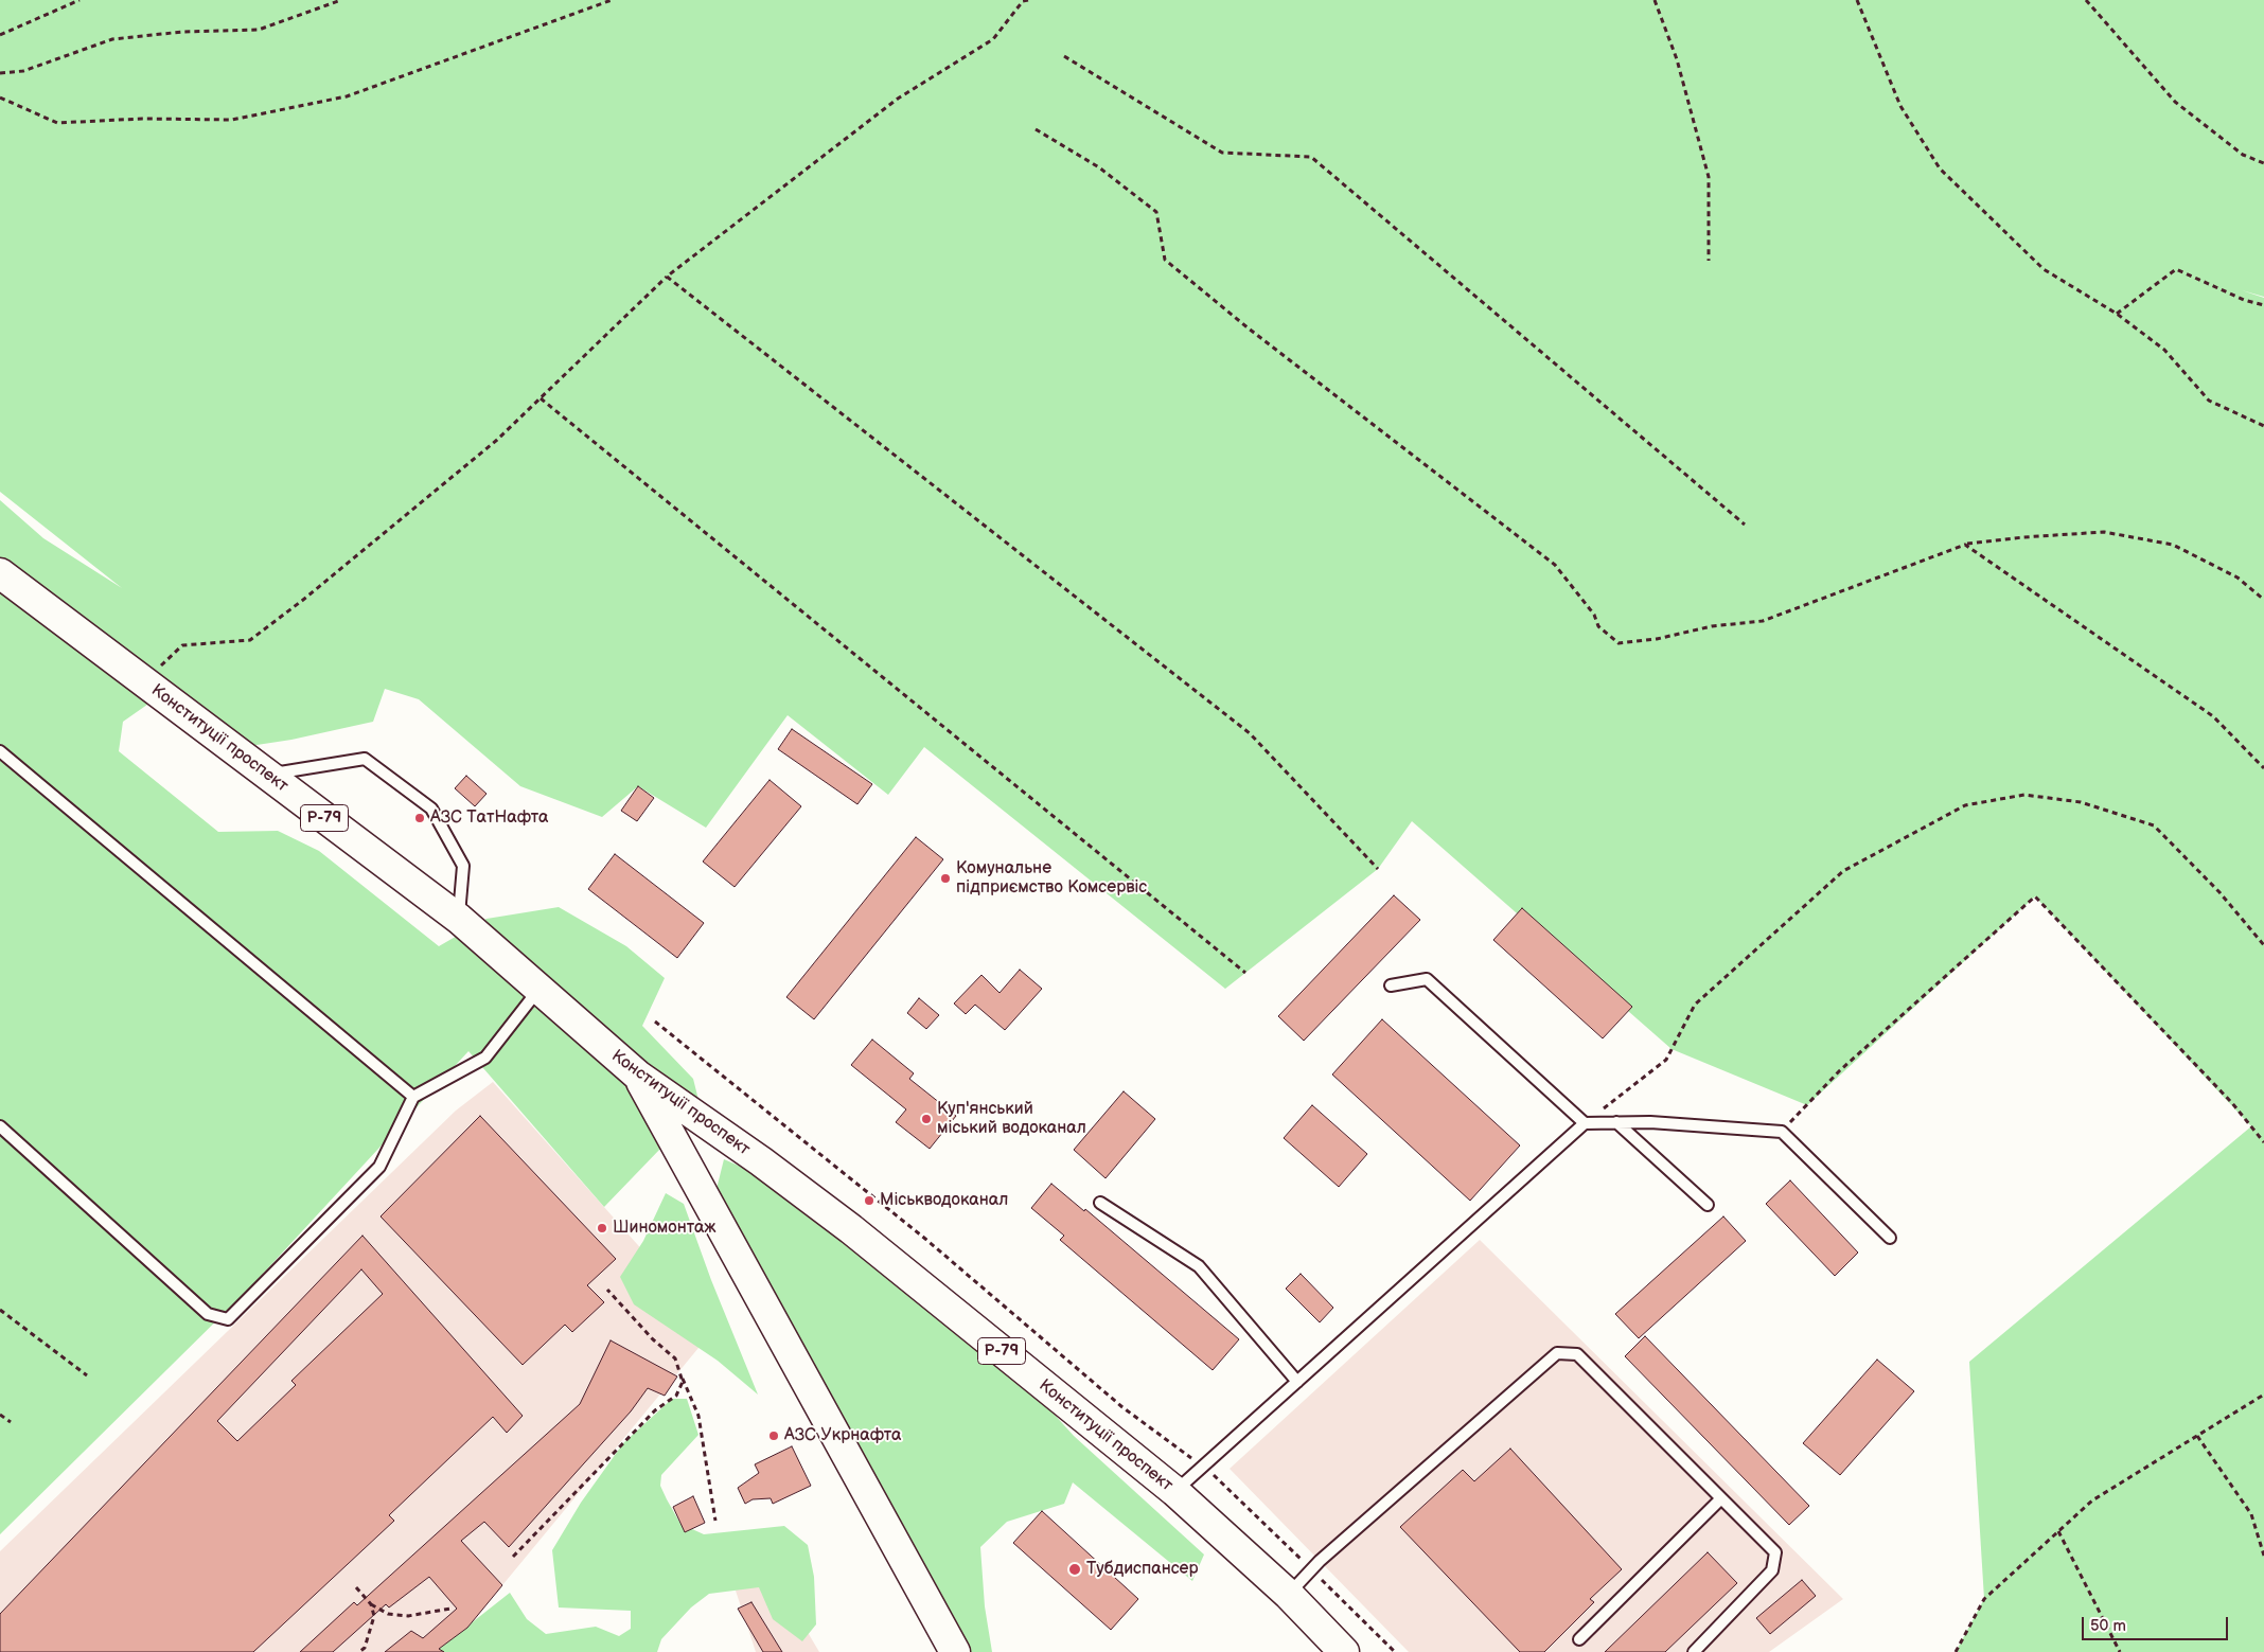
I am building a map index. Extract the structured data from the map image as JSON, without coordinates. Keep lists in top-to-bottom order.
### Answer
{
  "streets": {
    "main road": ["Конституції проспект", "Р-79"]
  },
  "crossings": [
    ["Конституції проспект", "Р-79"]
  ],
  "places": [
    "АЗС ТатНафта",
    "Комунальне пiдприємство Комсервiс",
    "Куп'янський міський водоканал",
    "Міськводоканал",
    "Шиномонтаж",
    "АЗС Укрнафта",
    "Тубдиспансер"
  ],
  "scale_bar": "50 m"
}
